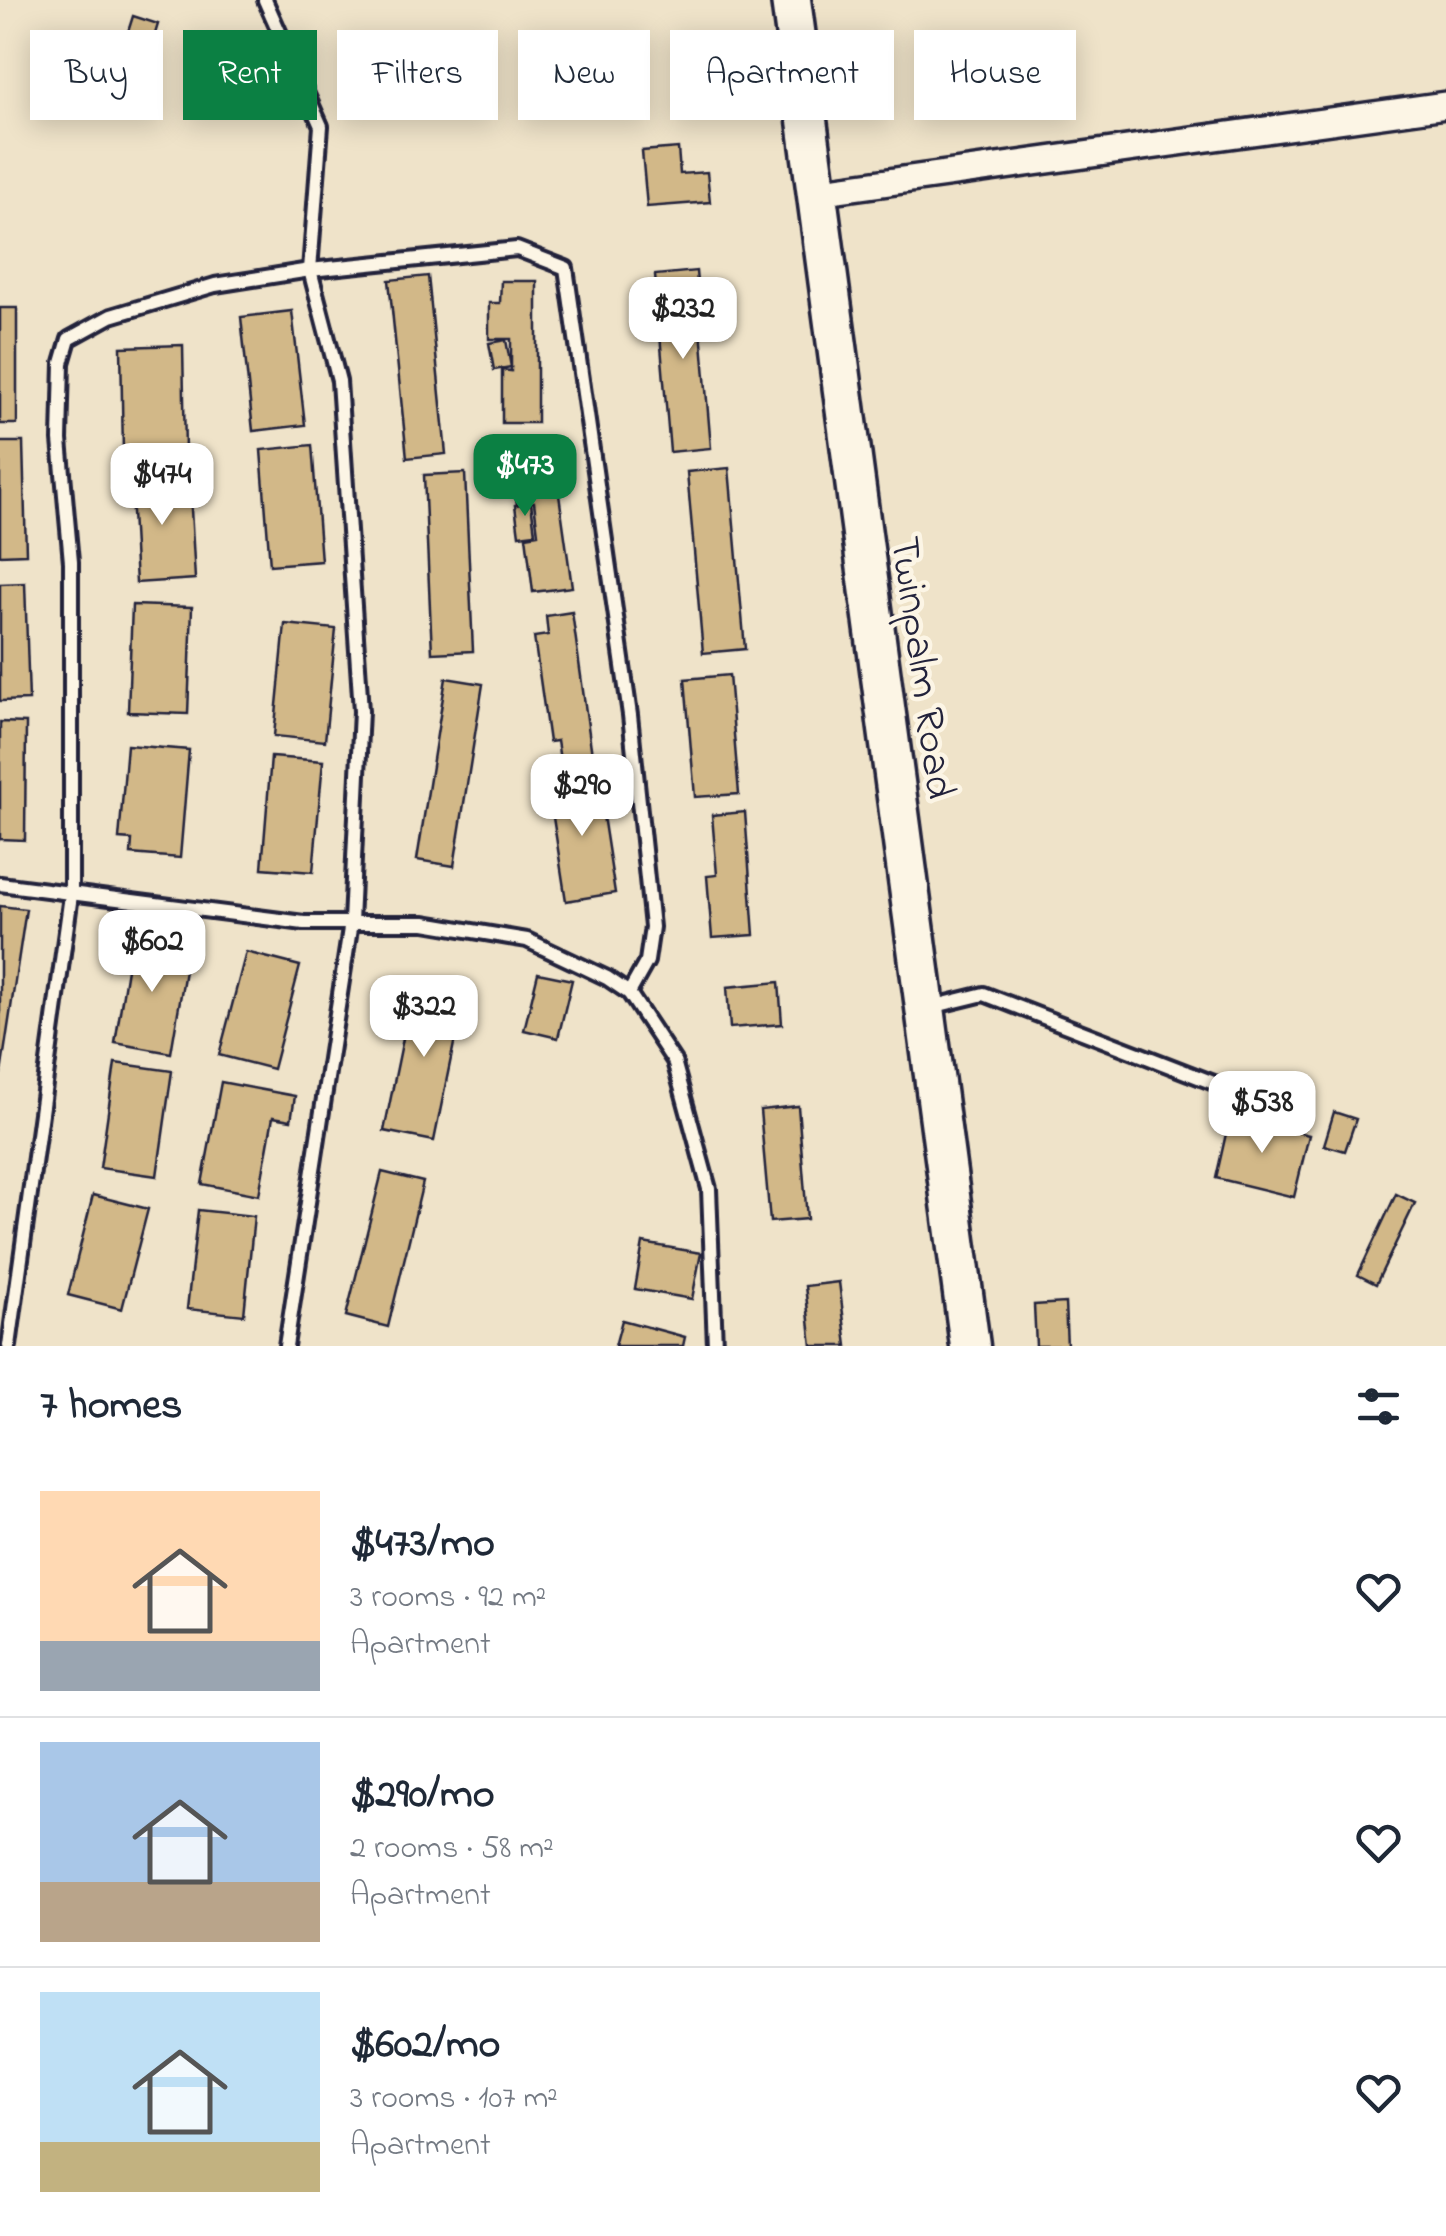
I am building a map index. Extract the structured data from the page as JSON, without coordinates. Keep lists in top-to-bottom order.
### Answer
{
  "streets": {
    "main road": ["Twinpalm Road"]
  },
  "page": {
    "chip": [
      "Buy",
      "Rent",
      "Filters",
      "New",
      "Apartment",
      "House"
    ],
    "price": [
      "$232",
      "$473",
      "$474",
      "$290",
      "$602",
      "$322",
      "$538"
    ],
    "heading": "7 homes",
    "list": [
      {
        "name": "$473/mo",
        "note": "3 rooms · 92 m² · Apartment"
      },
      {
        "name": "$290/mo",
        "note": "2 rooms · 58 m² · Apartment"
      },
      {
        "name": "$602/mo",
        "note": "3 rooms · 107 m² · Apartment"
      }
    ]
  }
}
